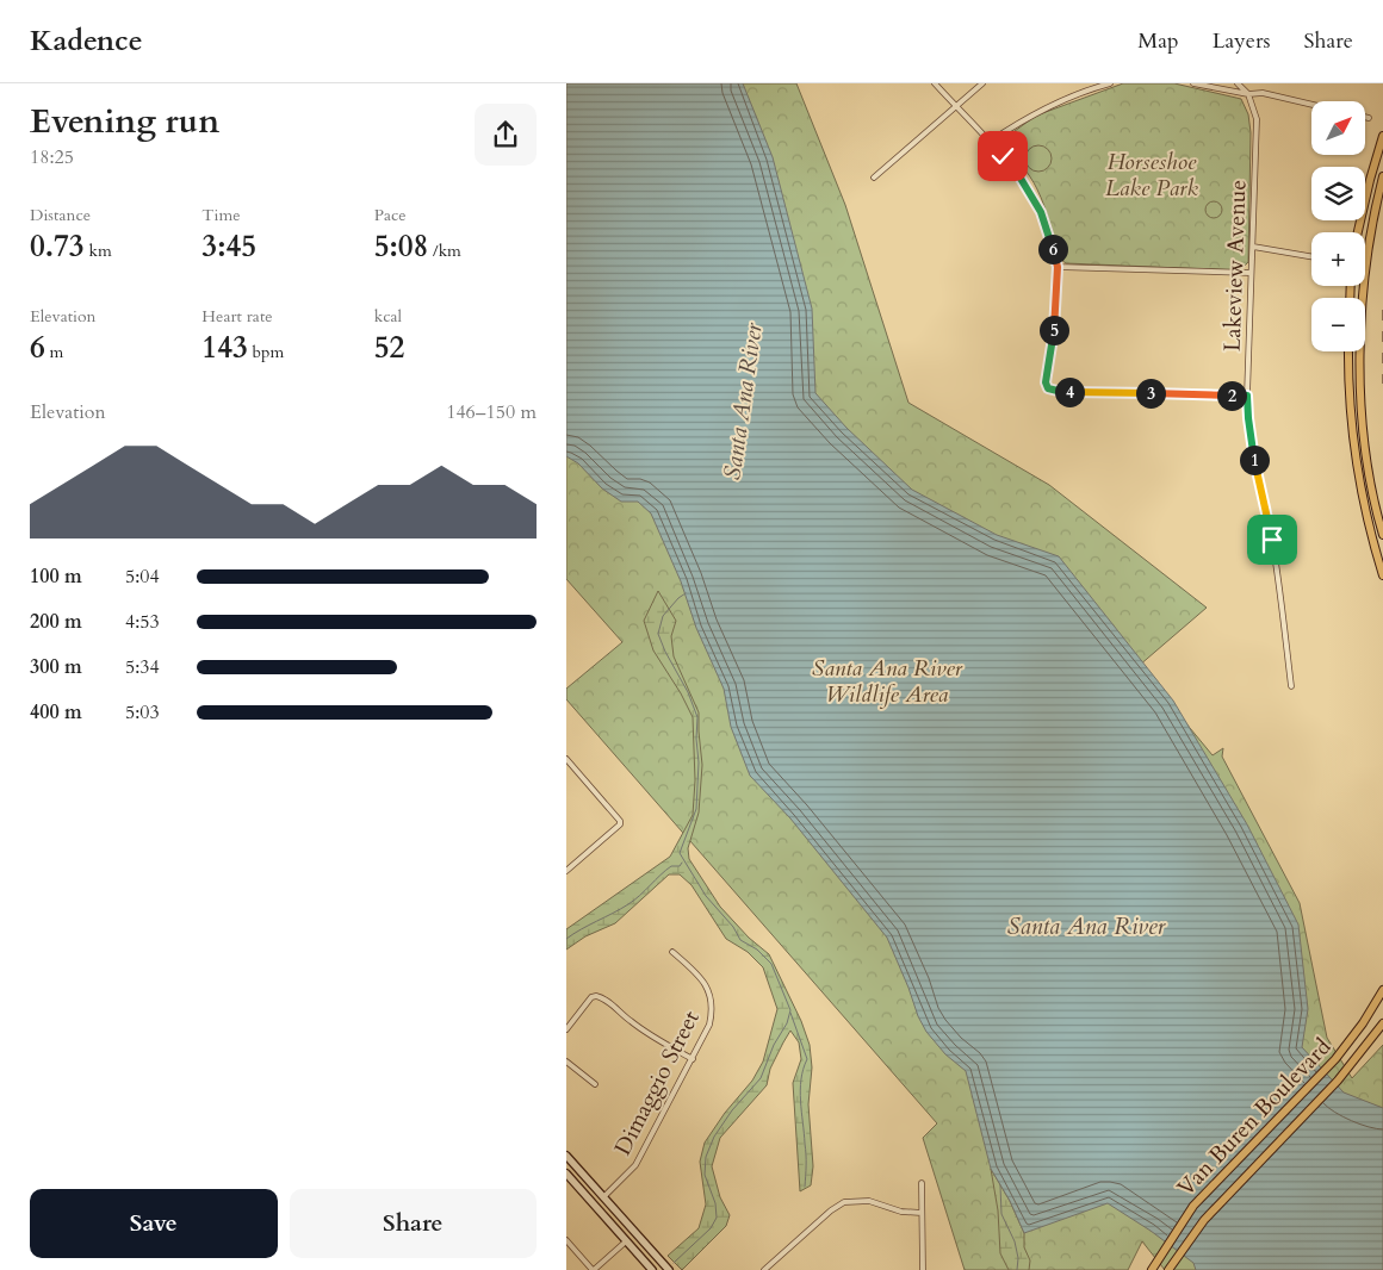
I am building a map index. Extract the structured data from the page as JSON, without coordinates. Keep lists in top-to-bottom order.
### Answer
{
  "streets": {
    "main road": ["Van Buren Boulevard"],
    "street": ["Lakeview Avenue", "Dimaggio Street"]
  },
  "water": ["Santa Ana River"],
  "parks": ["Horseshoe Lake Park", "Santa Ana River Wildlife Area"],
  "north": "top right",
  "page": {
    "header": "Kadence",
    "nav": ["Map", "Layers", "Share"],
    "heading": ["Evening run", "18:25"],
    "map_buttons": ["+", "−"],
    "stats": [
      ["Distance", "0.73 km"],
      ["Time", "3:45"],
      ["Pace", "5:08 /km"],
      ["Elevation", "6 m"],
      ["Heart rate", "143 bpm"],
      ["kcal", "52"]
    ],
    "pins": [
      "6",
      "5",
      "4",
      "3",
      "2",
      "1"
    ],
    "chart": ["Elevation", "146–150 m"],
    "list": [
      {
        "name": "100 m",
        "note": "5:04"
      },
      {
        "name": "200 m",
        "note": "4:53"
      },
      {
        "name": "300 m",
        "note": "5:34"
      },
      {
        "name": "400 m",
        "note": "5:03"
      }
    ],
    "buttons": ["Save", "Share"]
  }
}
